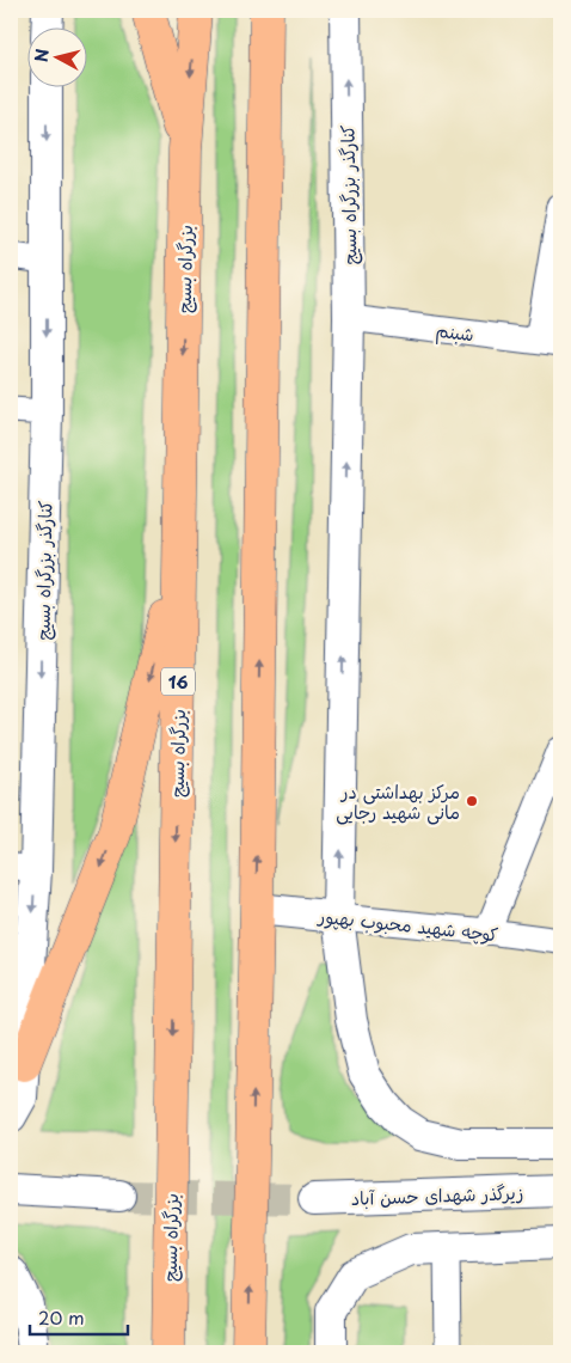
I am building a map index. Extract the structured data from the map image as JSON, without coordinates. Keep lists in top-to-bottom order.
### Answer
{
  "streets": {
    "highway": ["بزرگراه بسیج", "16"],
    "street": [
      "کنارگذر بزرگراه بسیج",
      "شبنم",
      "کوچه شهید محبوب بهپور",
      "زیرگذر شهدای حسن آباد"
    ]
  },
  "crossings": [
    ["کنارگذر بزرگراه بسیج", "شبنم"],
    ["کنارگذر بزرگراه بسیج", "کوچه شهید محبوب بهپور"]
  ],
  "places": ["مرکز بهداشتی در مانی شهید رجایی"],
  "scale_bar": "20 m",
  "north": "left"
}
